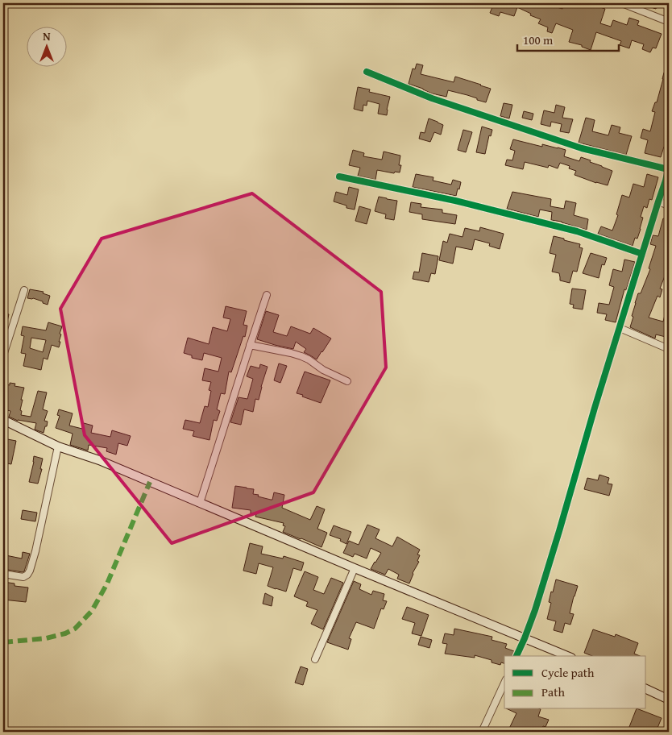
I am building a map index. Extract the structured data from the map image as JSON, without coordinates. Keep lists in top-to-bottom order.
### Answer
{
  "legend": ["Cycle path", "Path"],
  "scale_bar": "100 m",
  "north": "top"
}
